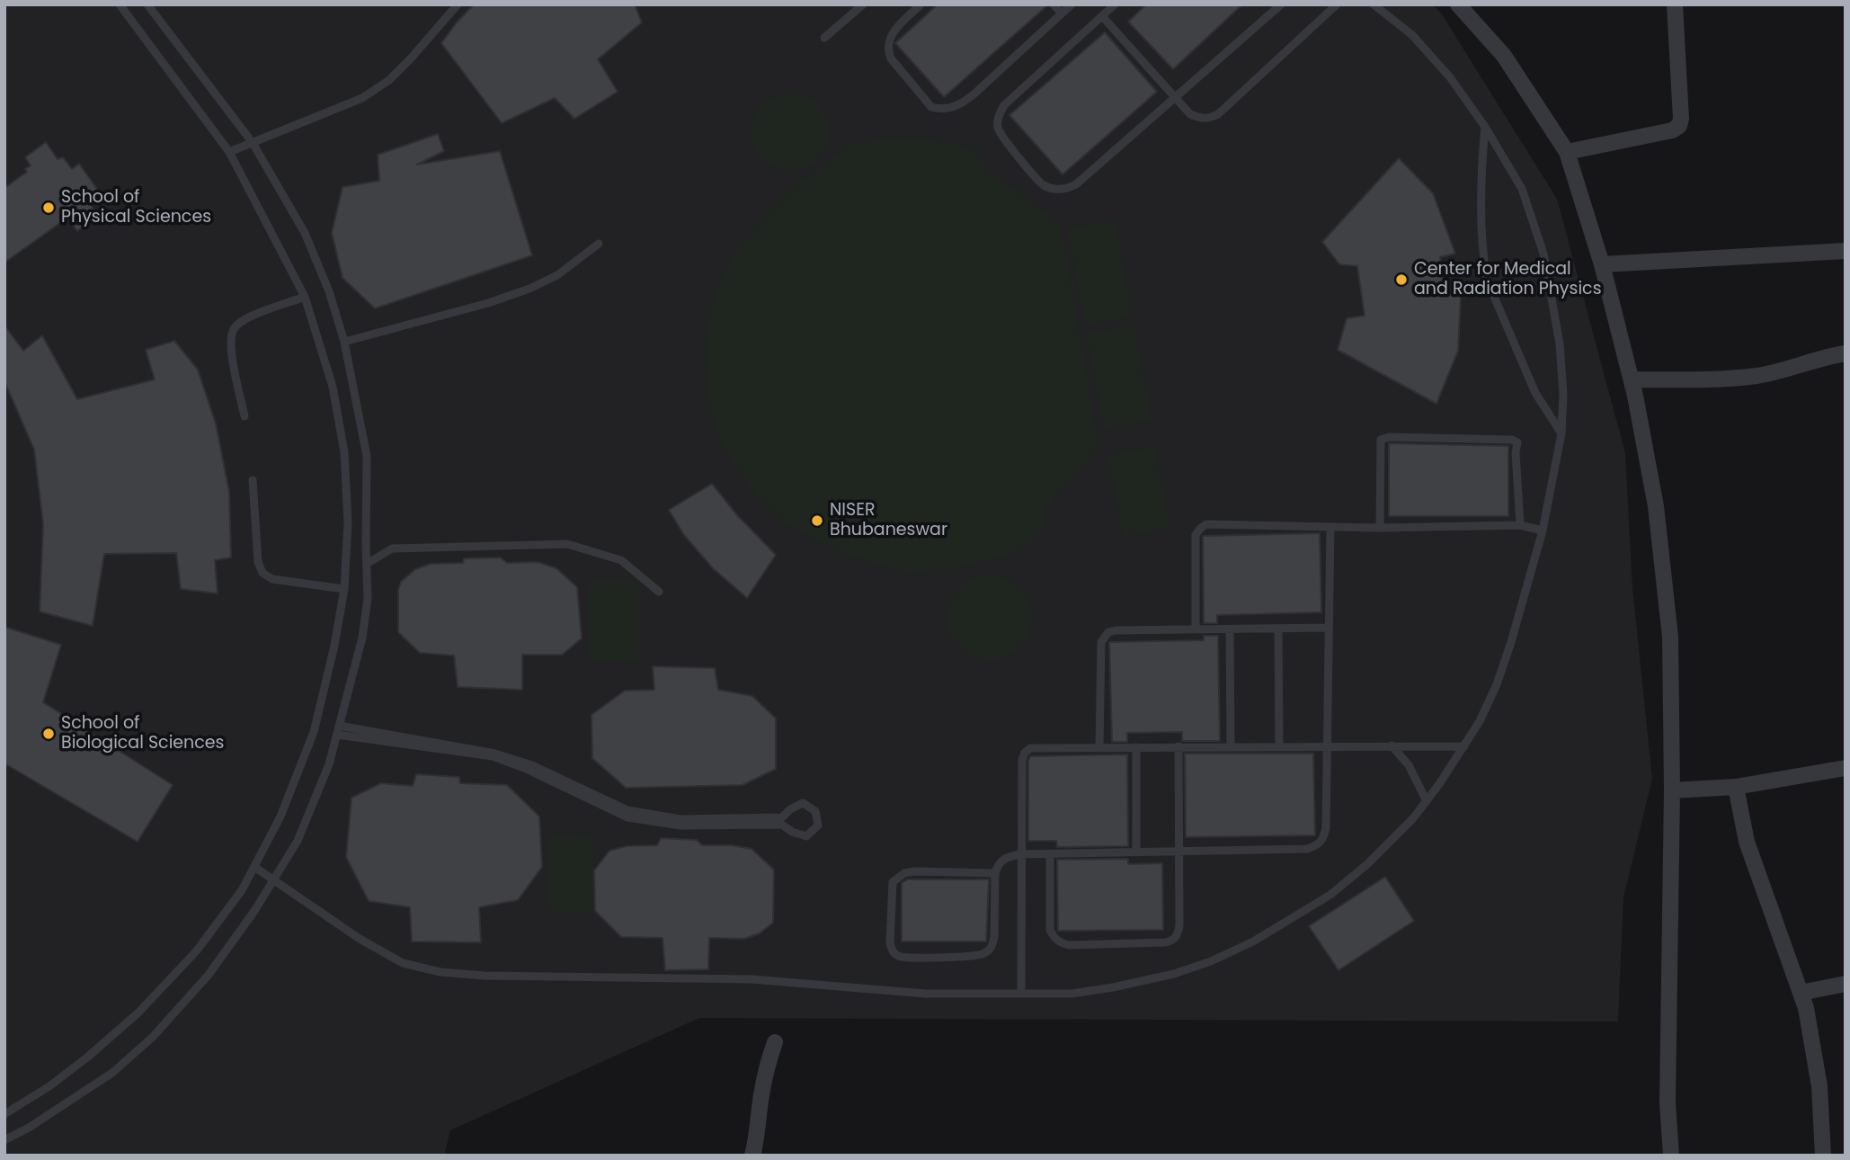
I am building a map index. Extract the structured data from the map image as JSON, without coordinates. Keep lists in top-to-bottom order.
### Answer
{
  "places": [
    "School of Physical Sciences",
    "Center for Medical and Radiation Physics",
    "NISER Bhubaneswar",
    "School of Biological Sciences"
  ]
}
